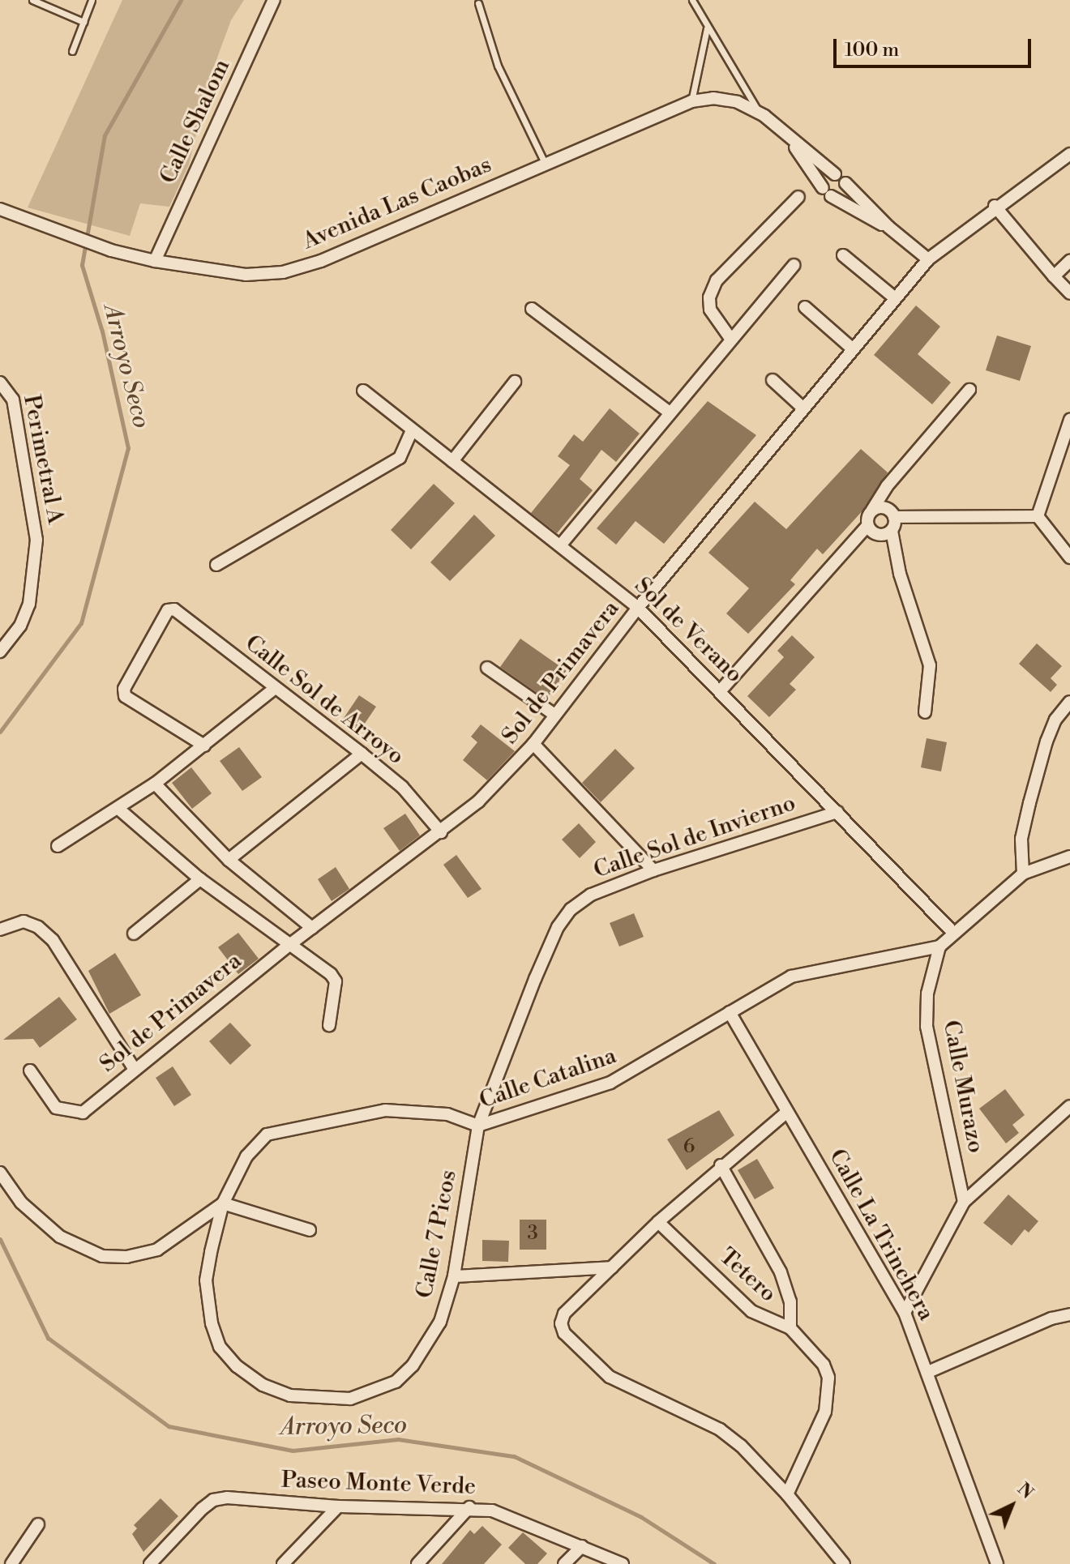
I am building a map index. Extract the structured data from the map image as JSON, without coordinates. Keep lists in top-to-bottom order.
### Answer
{
  "streets": {
    "street": [
      "Calle Shalom",
      "Avenida Las Caobas",
      "Perimetral A",
      "Sol de Verano",
      "Sol de Primavera",
      "Calle Sol de Arroyo",
      "Calle Sol de Invierno",
      "Calle Catalina",
      "Calle Murazo",
      "Calle 7 Picos",
      "Calle La Trinchera",
      "Tetero",
      "Paseo Monte Verde"
    ]
  },
  "crossings": [
    ["Calle Shalom", "Avenida Las Caobas"],
    ["Avenida Las Caobas", "Sol de Primavera"],
    ["Sol de Verano", "Sol de Primavera"],
    ["Sol de Verano", "Calle Sol de Invierno"],
    ["Sol de Primavera", "Calle Sol de Arroyo"],
    ["Calle Sol de Invierno", "Calle Catalina"],
    ["Calle Sol de Invierno", "Calle 7 Picos"],
    ["Calle Catalina", "Calle Murazo"],
    ["Calle Catalina", "Calle 7 Picos"],
    ["Calle Catalina", "Calle La Trinchera"]
  ],
  "water": ["Arroyo Seco"],
  "house_numbers": ["6", "3"],
  "scale_bar": "100 m",
  "north": "top right"
}
